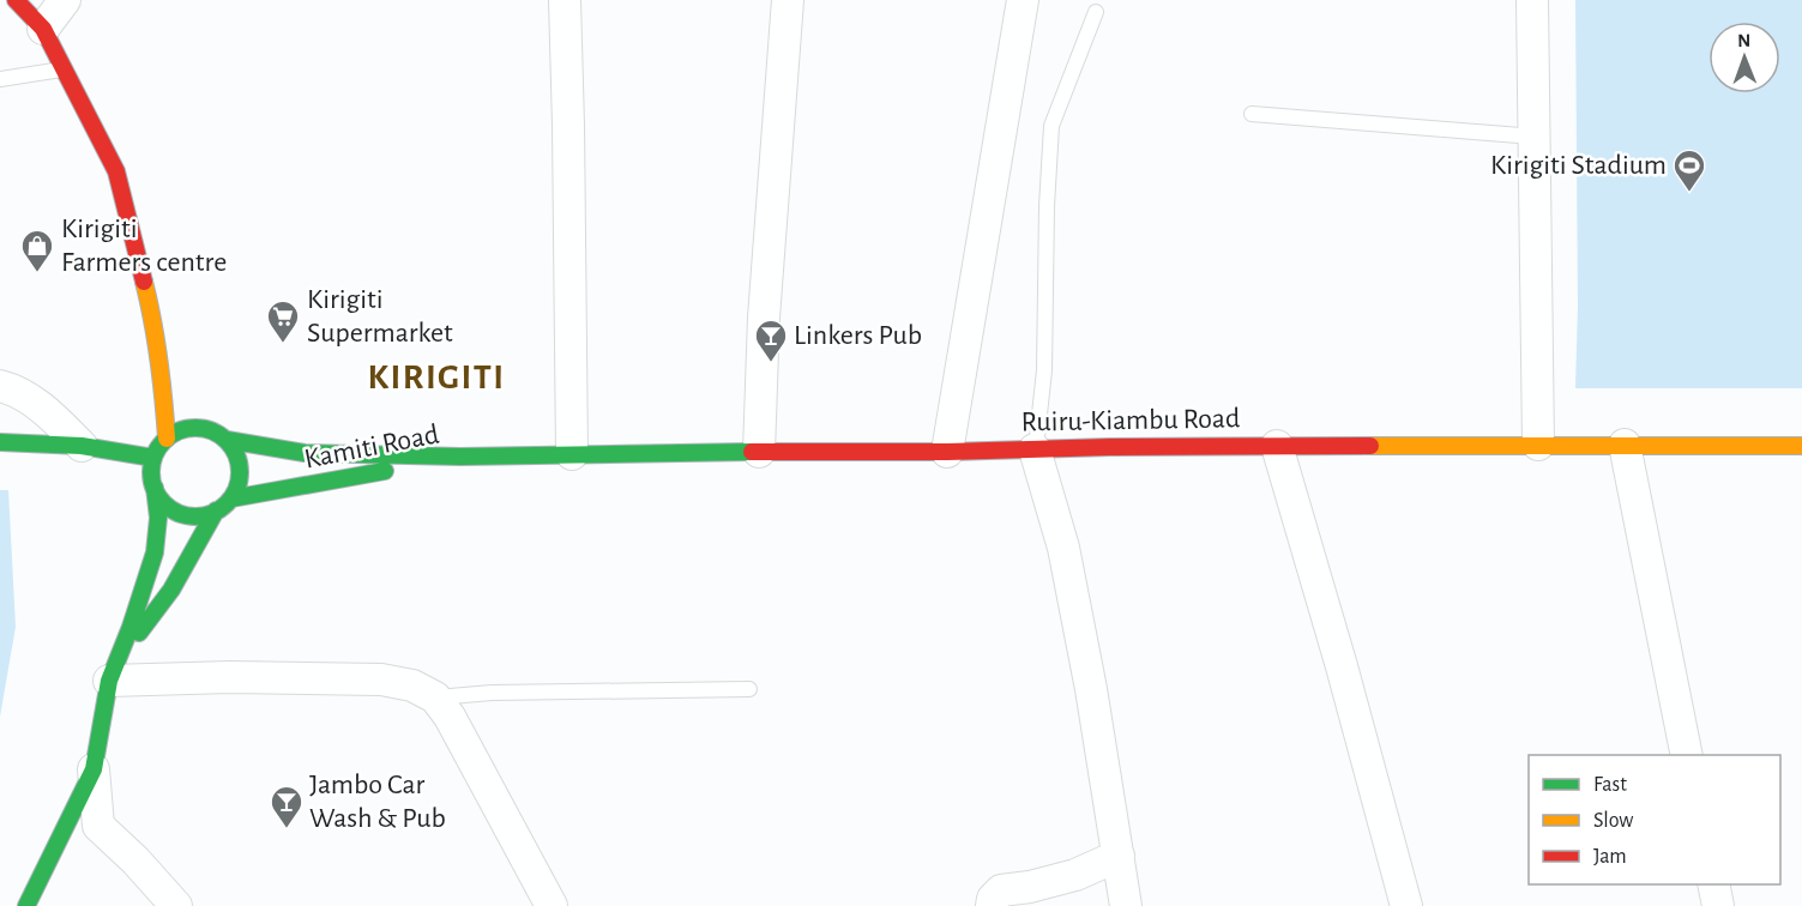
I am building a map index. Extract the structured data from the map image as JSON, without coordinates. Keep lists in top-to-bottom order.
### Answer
{
  "streets": {
    "main road": ["Ruiru-Kiambu Road", "Kamiti Road"]
  },
  "crossings": [
    ["Ruiru-Kiambu Road", "Kamiti Road"]
  ],
  "districts": ["KIRIGITI"],
  "places": {
    "sports": ["Kirigiti Stadium"],
    "shop": ["Kirigiti Farmers centre"],
    "supermarket": ["Kirigiti Supermarket"],
    "bar": ["Linkers Pub", "Jambo Car Wash & Pub"]
  },
  "legend": ["Fast", "Slow", "Jam"],
  "north": "top"
}
